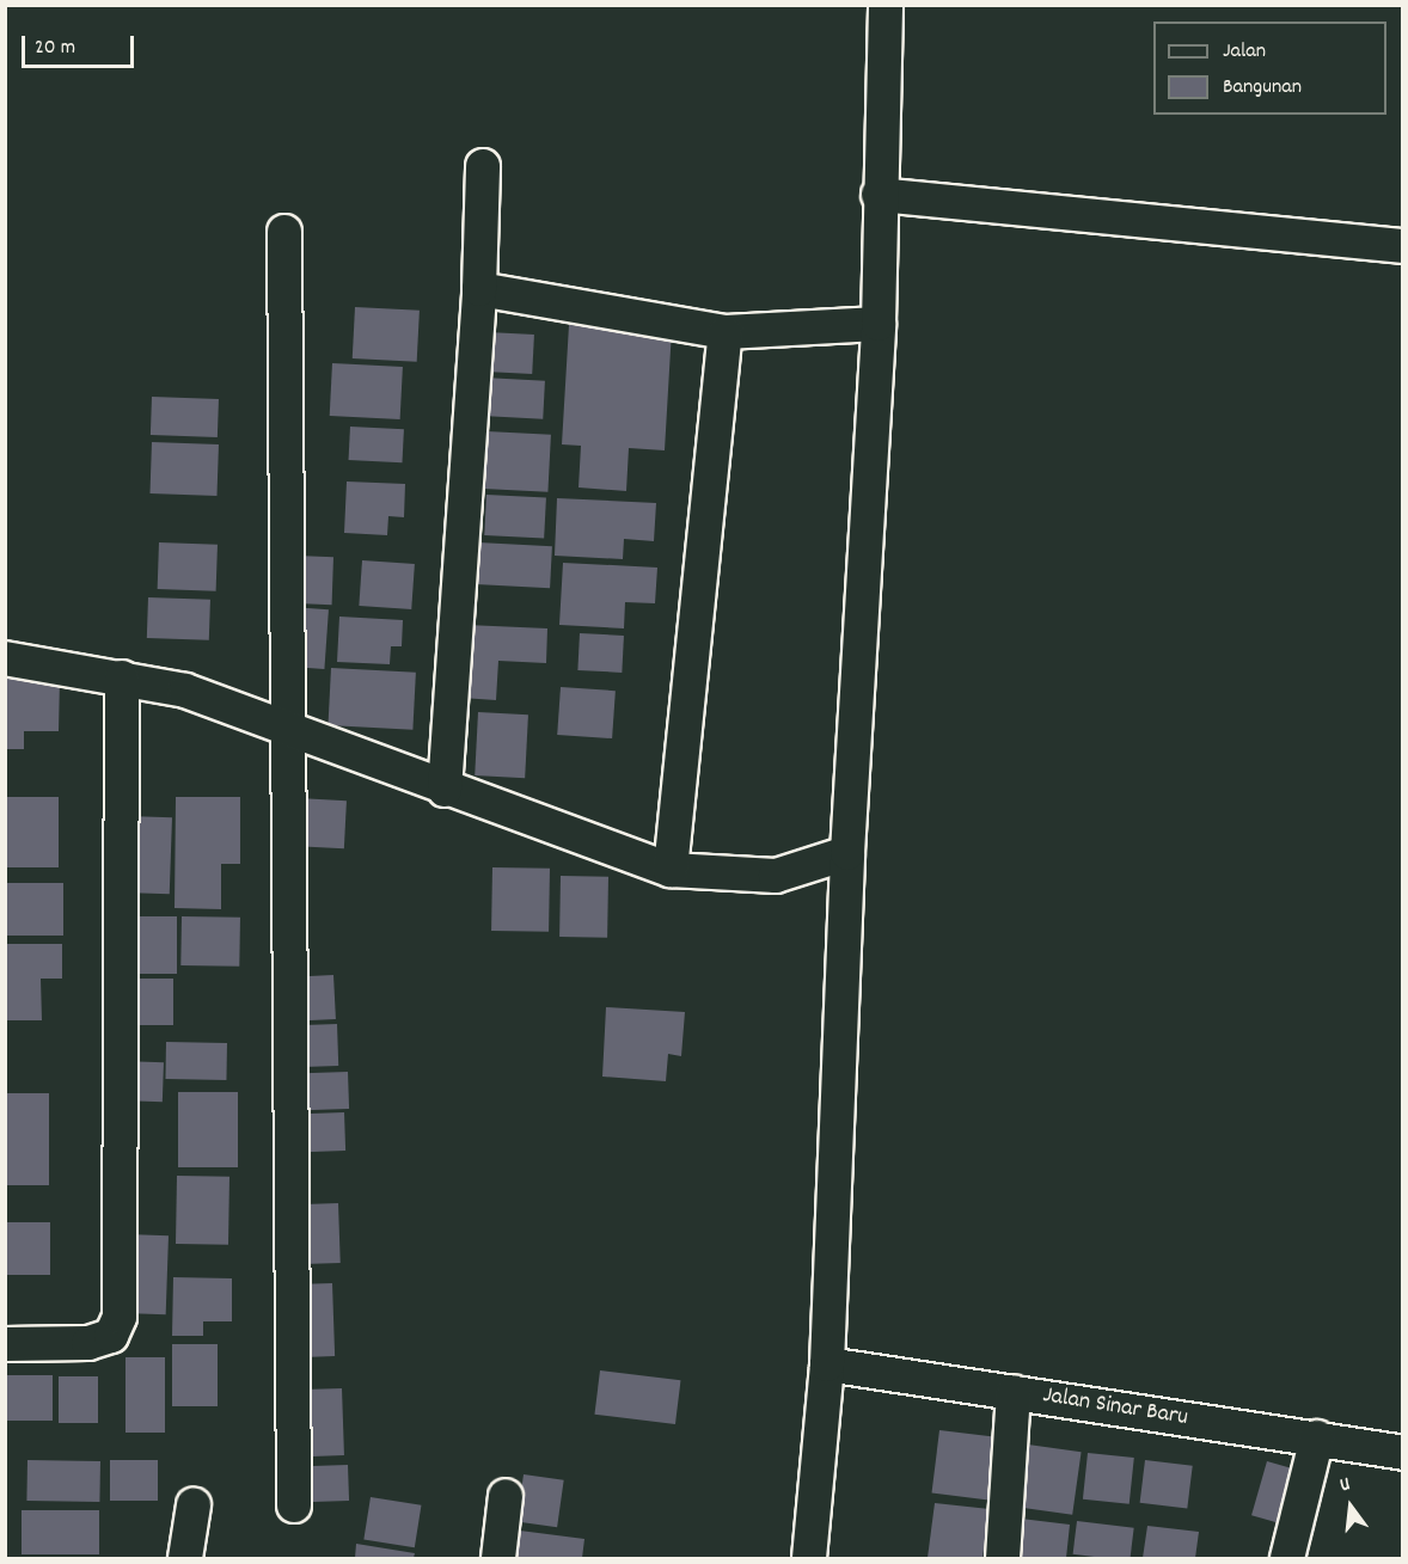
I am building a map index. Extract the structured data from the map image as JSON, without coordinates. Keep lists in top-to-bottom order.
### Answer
{
  "streets": {
    "street": ["Jalan Sinar Baru"]
  },
  "legend": ["Jalan", "Bangunan"],
  "scale_bar": "20 m",
  "north": "top"
}
